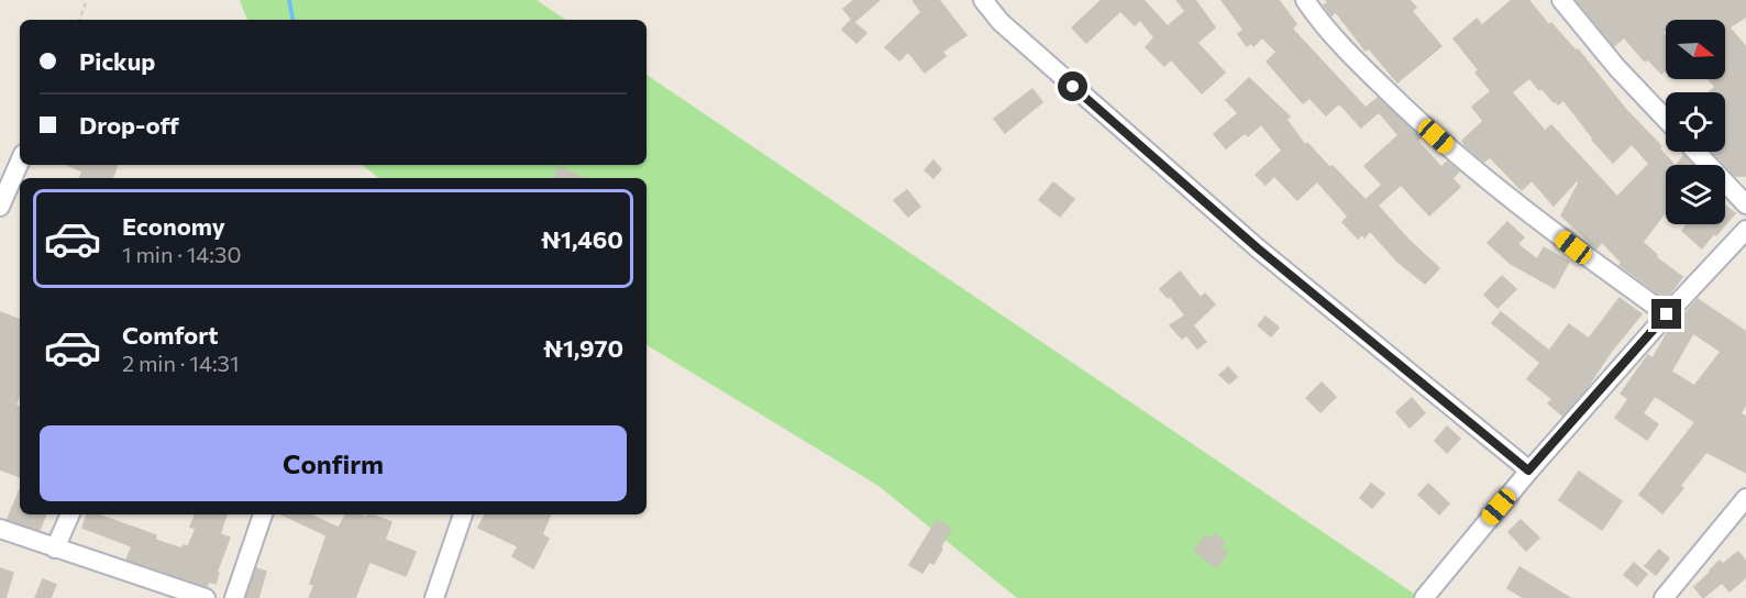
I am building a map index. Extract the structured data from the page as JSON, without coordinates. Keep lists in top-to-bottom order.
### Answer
{
  "north": "right",
  "page": {
    "banner": ["Pickup", "Drop-off"],
    "list": [
      {
        "name": "Economy",
        "note": "1 min · 14:30",
        "value": "₦1,460"
      },
      {
        "name": "Comfort",
        "note": "2 min · 14:31",
        "value": "₦1,970"
      }
    ],
    "buttons": "Confirm"
  }
}
